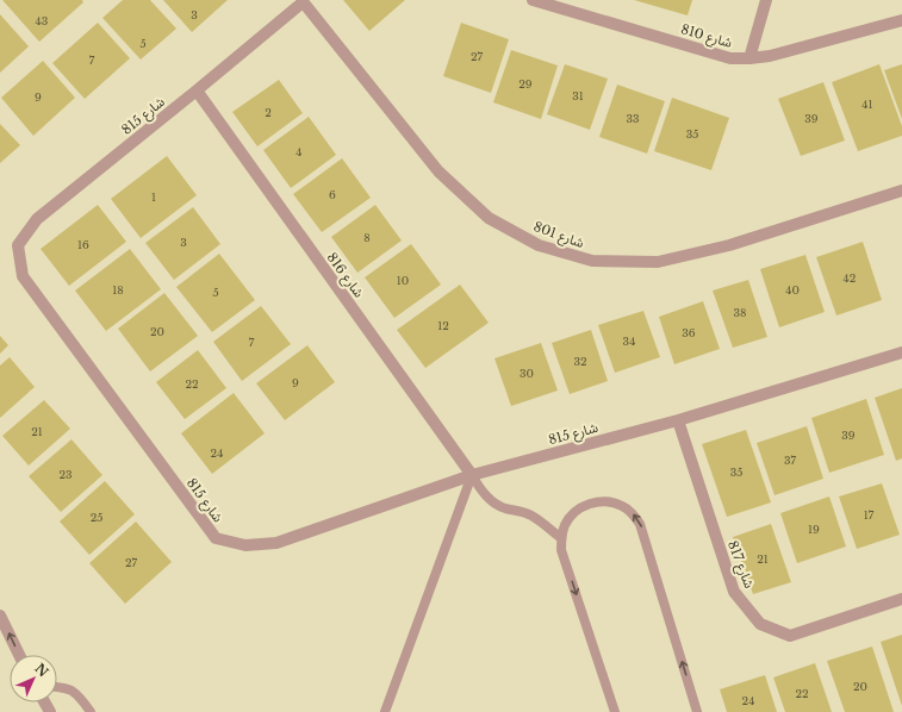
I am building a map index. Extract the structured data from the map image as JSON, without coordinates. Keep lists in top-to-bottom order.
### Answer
{
  "streets": {
    "street": [
      "شارع 810",
      "شارع 815",
      "شارع 801",
      "شارع 816",
      "شارع 817"
    ]
  },
  "crossings": [
    ["شارع 815", "شارع 801"],
    ["شارع 815", "شارع 816"],
    ["شارع 815", "شارع 817"]
  ],
  "house_numbers": [
    "3",
    "43",
    "5",
    "27",
    "7",
    "29",
    "31",
    "9",
    "41",
    "2",
    "33",
    "39",
    "35",
    "4",
    "6",
    "1",
    "8",
    "3",
    "16",
    "42",
    "10",
    "18",
    "40",
    "5",
    "38",
    "12",
    "20",
    "36",
    "34",
    "7",
    "32",
    "30",
    "9",
    "22",
    "21",
    "39",
    "24",
    "37",
    "35",
    "23",
    "17",
    "25",
    "19",
    "21",
    "27",
    "20",
    "22",
    "24"
  ],
  "north": "top right"
}
